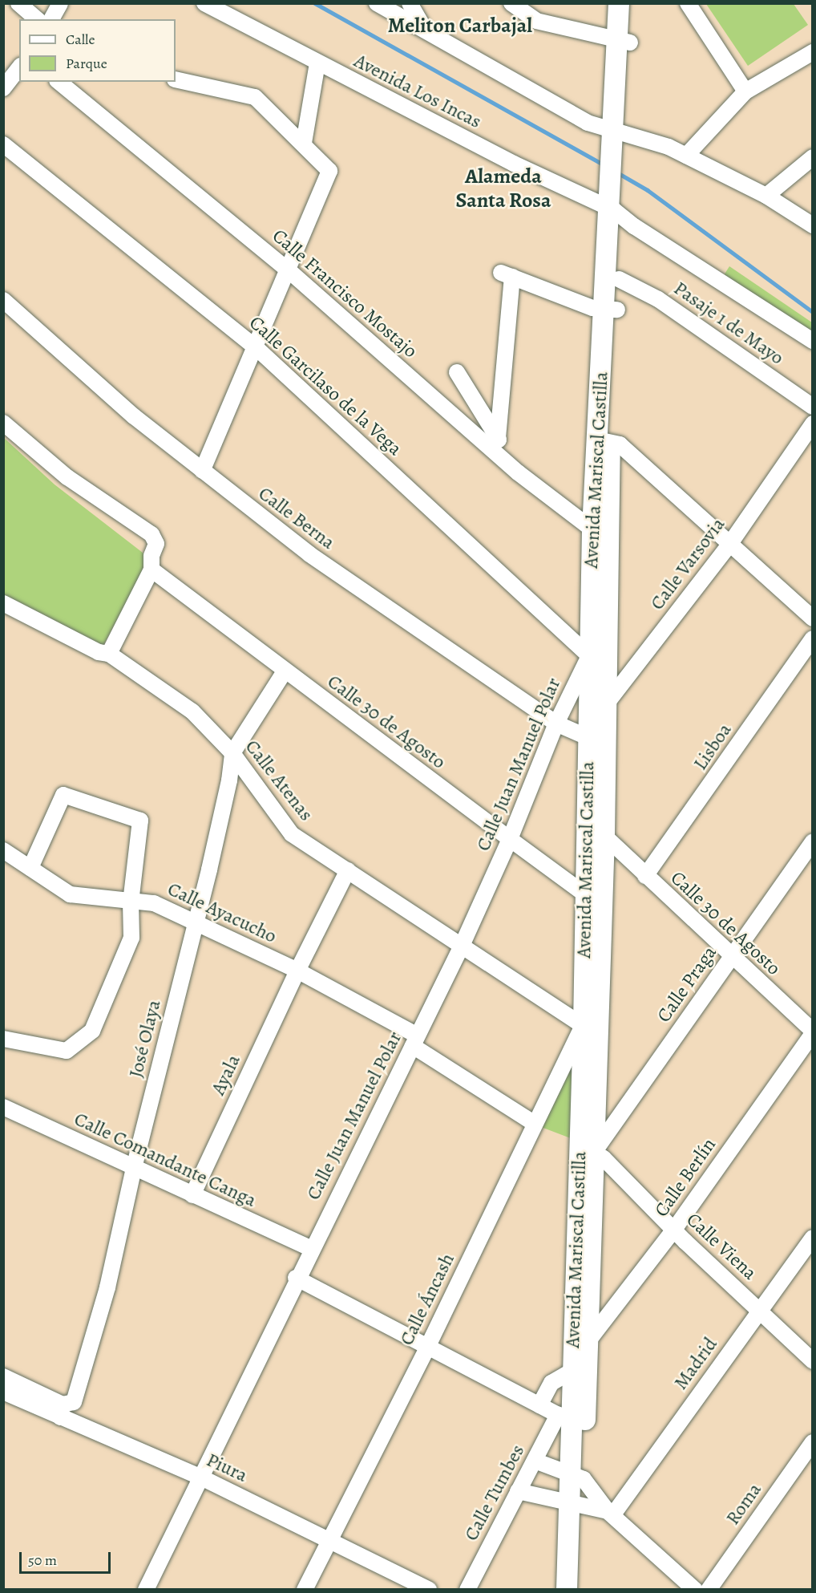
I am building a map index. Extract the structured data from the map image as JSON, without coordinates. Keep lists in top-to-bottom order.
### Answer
{
  "streets": {
    "main road": ["Avenida Mariscal Castilla"],
    "street": [
      "Avenida Los Incas",
      "Calle Francisco Mostajo",
      "Pasaje 1 de Mayo",
      "Calle Garcilaso de la Vega",
      "Calle Berna",
      "Calle Varsovia",
      "Calle 30 de Agosto",
      "Lisboa",
      "Calle Juan Manuel Polar",
      "Calle Atenas",
      "Calle Ayacucho",
      "Calle Praga",
      "José Olaya",
      "Ayala",
      "Calle Comandante Canga",
      "Calle Berlín",
      "Calle Viena",
      "Calle Áncash",
      "Madrid",
      "Piura",
      "Calle Tumbes",
      "Roma"
    ]
  },
  "crossings": [
    ["Avenida Los Incas", "Avenida Mariscal Castilla"],
    ["Calle Francisco Mostajo", "Avenida Mariscal Castilla"],
    ["Pasaje 1 de Mayo", "Avenida Mariscal Castilla"],
    ["Calle Garcilaso de la Vega", "Avenida Mariscal Castilla"],
    ["Calle Garcilaso de la Vega", "Calle Juan Manuel Polar"],
    ["Avenida Mariscal Castilla", "Calle Berna"],
    ["Avenida Mariscal Castilla", "Calle Varsovia"],
    ["Avenida Mariscal Castilla", "Calle 30 de Agosto"],
    ["Avenida Mariscal Castilla", "Calle Juan Manuel Polar"],
    ["Avenida Mariscal Castilla", "Calle Atenas"],
    ["Avenida Mariscal Castilla", "Calle Praga"],
    ["Avenida Mariscal Castilla", "Calle Berlín"],
    ["Avenida Mariscal Castilla", "Calle Viena"],
    ["Avenida Mariscal Castilla", "Calle Áncash"],
    ["Avenida Mariscal Castilla", "Calle Tumbes"],
    ["Calle Berna", "Calle Varsovia"],
    ["Calle Berna", "Calle Juan Manuel Polar"],
    ["Calle 30 de Agosto", "Lisboa"],
    ["Calle 30 de Agosto", "Calle Juan Manuel Polar"],
    ["Calle 30 de Agosto", "Calle Praga"],
    ["Calle 30 de Agosto", "José Olaya"],
    ["Calle 30 de Agosto", "Calle Berlín"],
    ["Calle Juan Manuel Polar", "Calle Atenas"],
    ["Calle Juan Manuel Polar", "Calle Ayacucho"],
    ["Calle Juan Manuel Polar", "Calle Comandante Canga"],
    ["Calle Juan Manuel Polar", "Piura"],
    ["Calle Atenas", "José Olaya"],
    ["Calle Atenas", "Ayala"],
    ["Calle Atenas", "Calle Áncash"],
    ["Calle Ayacucho", "José Olaya"],
    ["Calle Ayacucho", "Ayala"],
    ["Calle Praga", "Calle Viena"],
    ["José Olaya", "Calle Comandante Canga"],
    ["José Olaya", "Piura"],
    ["Ayala", "Calle Comandante Canga"],
    ["Calle Berlín", "Calle Viena"],
    ["Calle Viena", "Madrid"],
    ["Calle Áncash", "Piura"]
  ],
  "districts": ["Meliton Carbajal", "Alameda Santa Rosa"],
  "legend": ["Calle", "Parque"],
  "scale_bar": "50 m"
}
